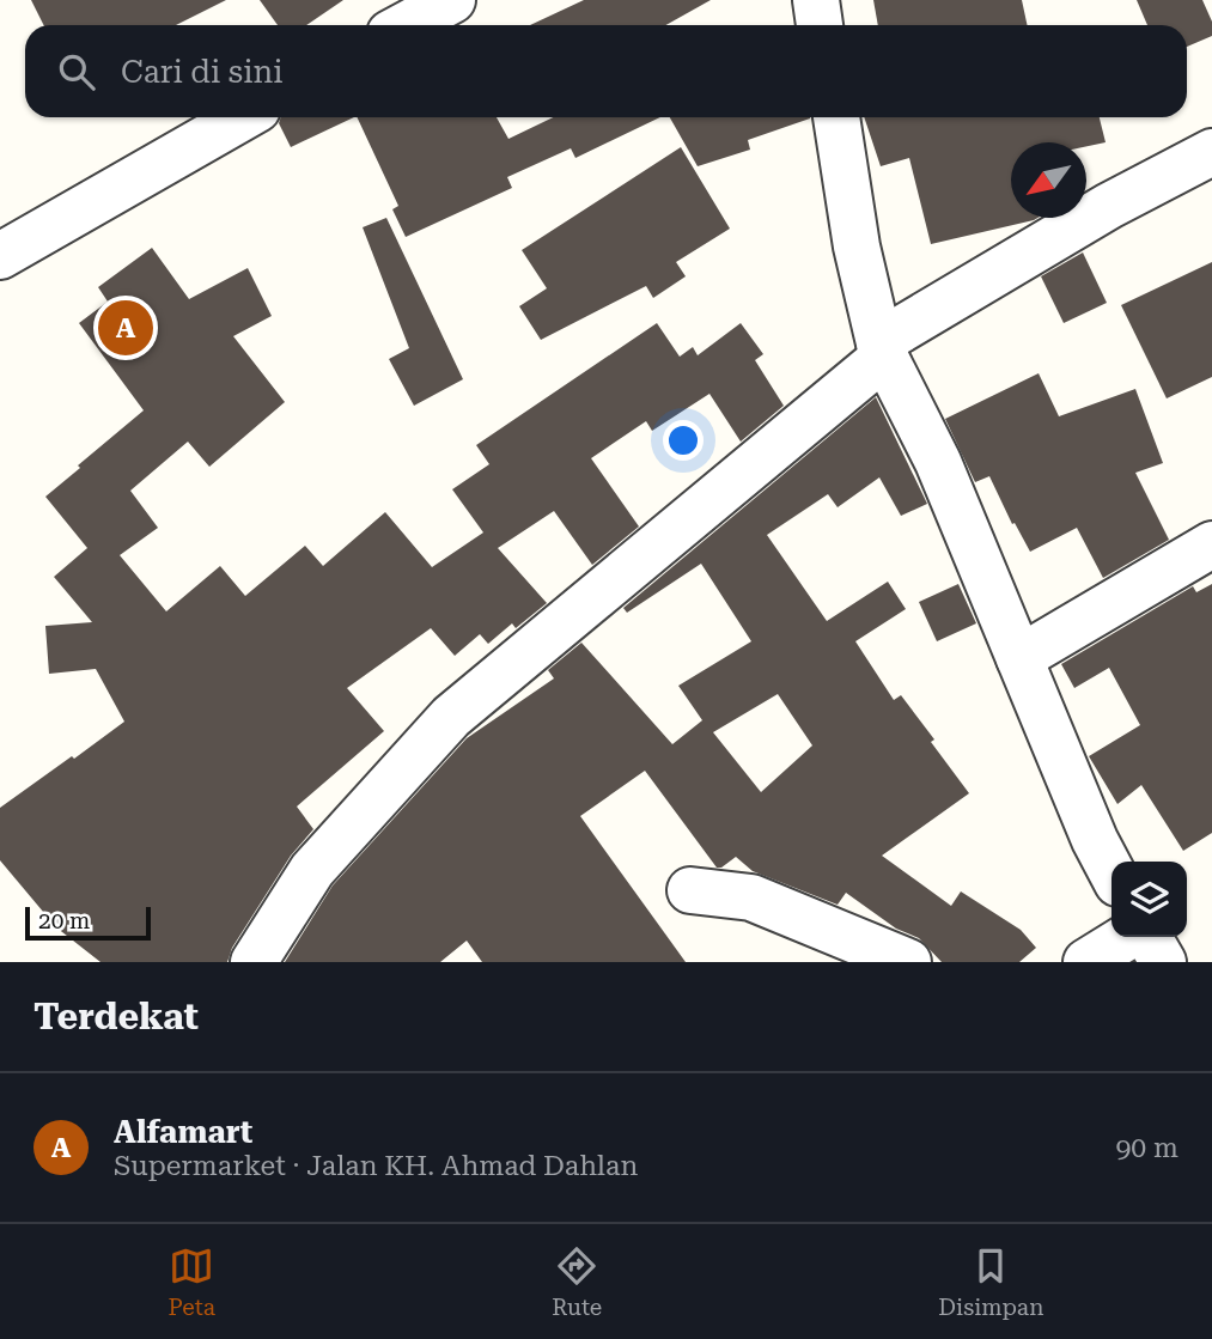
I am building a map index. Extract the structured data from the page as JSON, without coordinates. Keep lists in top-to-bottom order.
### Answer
{
  "scale_bar": "20 m",
  "north": "bottom left",
  "page": {
    "search": "Cari di sini",
    "pins": "A",
    "scale": "20 m",
    "heading": "Terdekat",
    "list": [
      {
        "mark": "A",
        "name": "Alfamart",
        "note": "Supermarket · Jalan KH. Ahmad Dahlan",
        "value": "90 m"
      }
    ],
    "nav": ["Peta", "Rute", "Disimpan"]
  }
}
